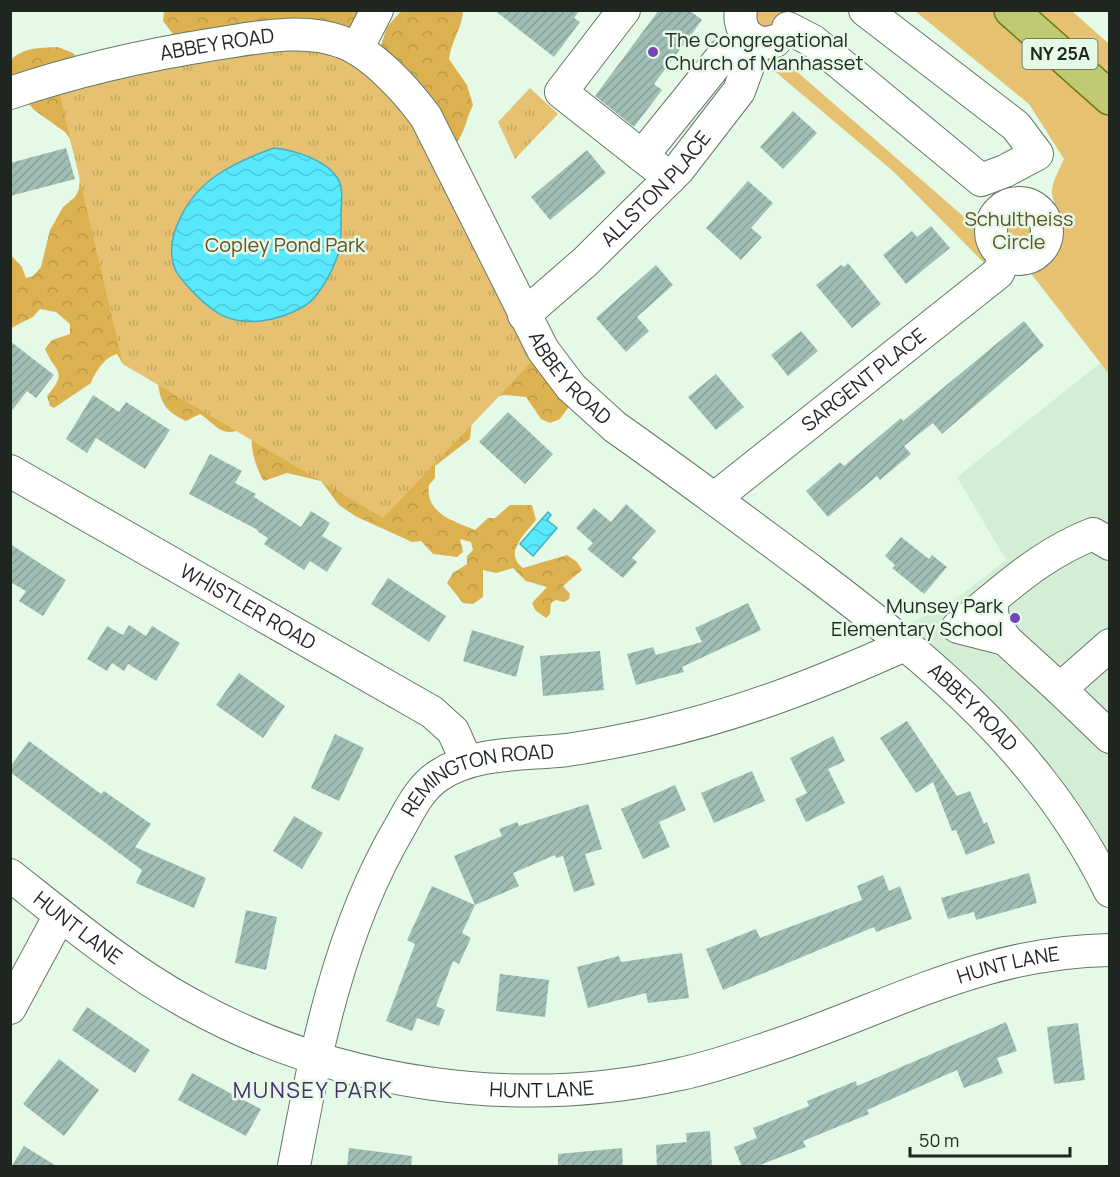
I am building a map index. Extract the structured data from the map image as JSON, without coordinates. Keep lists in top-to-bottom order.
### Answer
{
  "streets": {
    "main road": ["NY 25A"],
    "street": [
      "ABBEY ROAD",
      "ALLSTON PLACE",
      "SARGENT PLACE",
      "WHISTLER ROAD",
      "REMINGTON ROAD",
      "HUNT LANE"
    ]
  },
  "crossings": [
    ["ABBEY ROAD", "ALLSTON PLACE"],
    ["ABBEY ROAD", "SARGENT PLACE"],
    ["ABBEY ROAD", "REMINGTON ROAD"],
    ["WHISTLER ROAD", "REMINGTON ROAD"],
    ["REMINGTON ROAD", "HUNT LANE"]
  ],
  "districts": ["MUNSEY PARK"],
  "parks": ["Schultheiss Circle", "Copley Pond Park"],
  "places": ["The Congregational Church of Manhasset", "Munsey Park Elementary School"],
  "scale_bar": "50 m"
}
